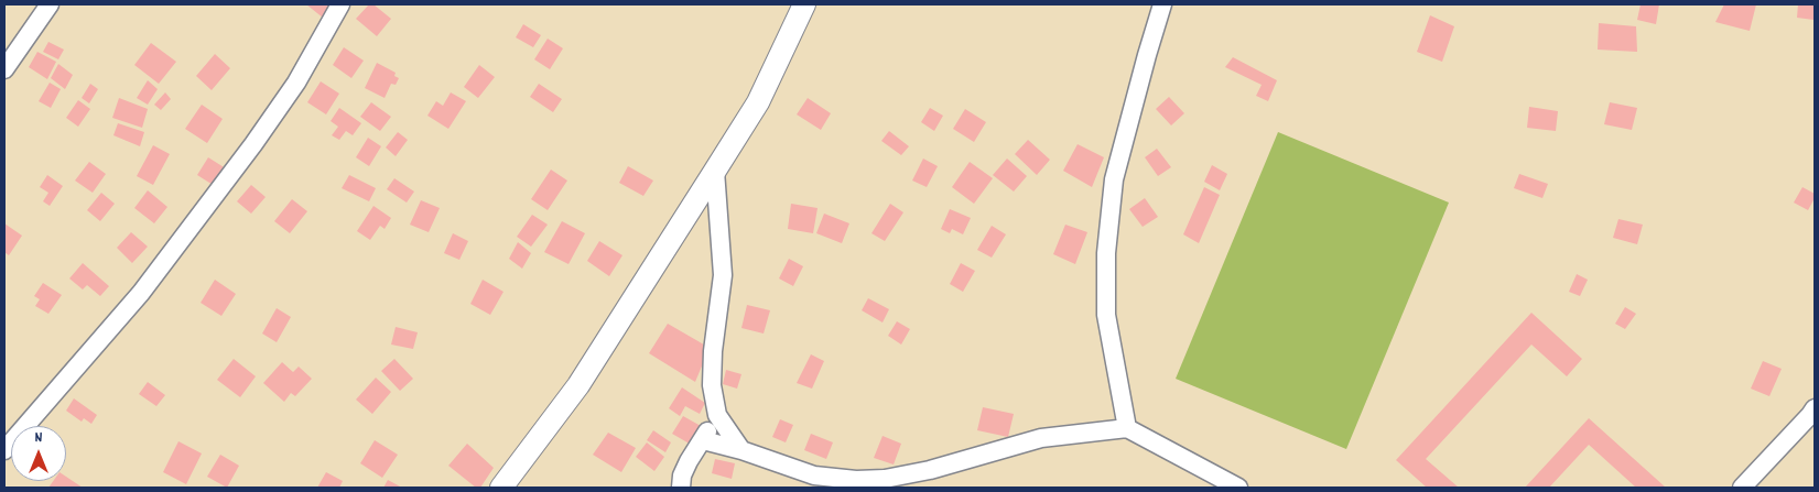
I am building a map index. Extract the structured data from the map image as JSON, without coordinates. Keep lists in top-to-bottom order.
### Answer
{
  "north": "top"
}
